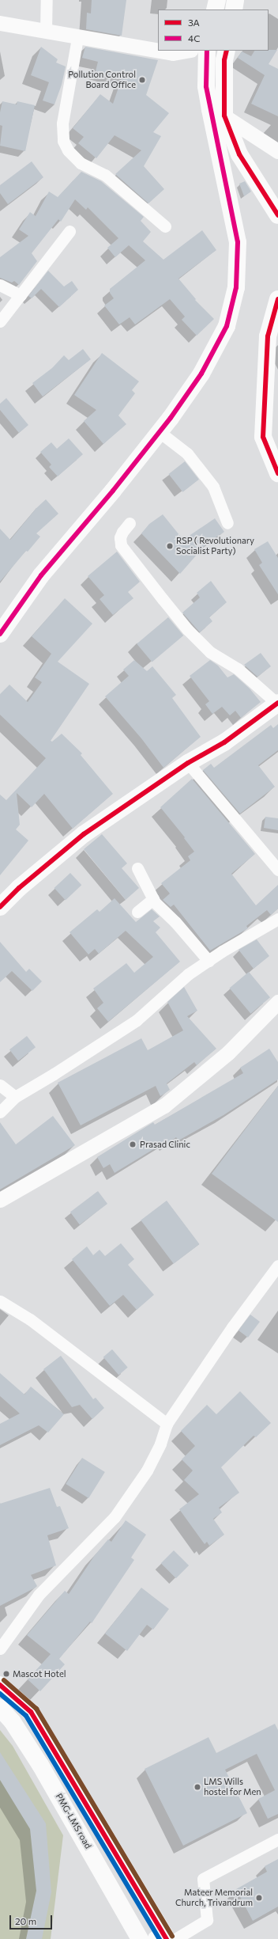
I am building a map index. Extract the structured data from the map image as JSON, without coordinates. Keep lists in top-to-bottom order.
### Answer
{
  "streets": {
    "main road": ["PMG-LMS road"]
  },
  "places": [
    "Pollution Control Board Office",
    "RSP ( Revolutionary Socialist Party)",
    "Prasad Clinic",
    "Mascot Hotel",
    "LMS Wills hostel for Men",
    "Mateer Memorial Church, Trivandrum"
  ],
  "lines": ["transit line 3A", "transit line 4C"],
  "legend": ["3A", "4C"],
  "scale_bar": "20 m"
}
